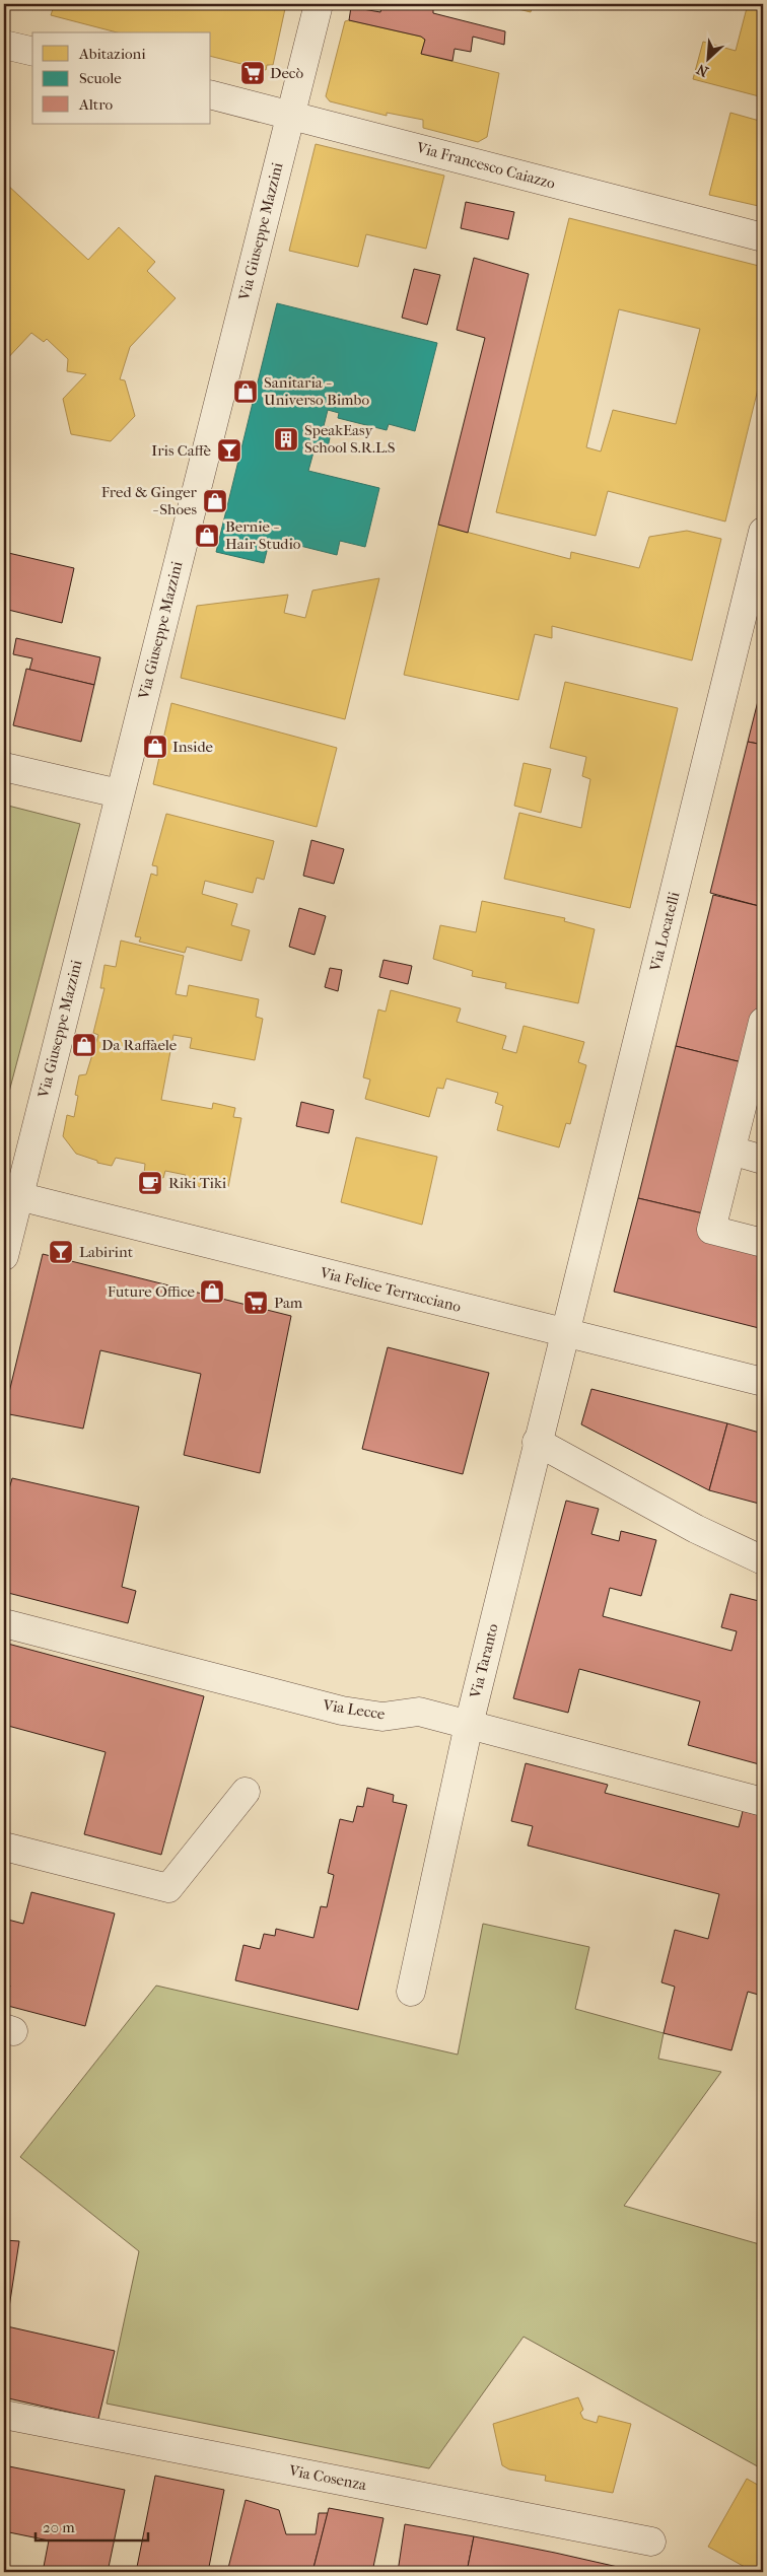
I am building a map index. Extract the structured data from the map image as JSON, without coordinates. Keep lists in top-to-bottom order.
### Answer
{
  "streets": {
    "street": [
      "Via Francesco Caiazzo",
      "Via Giuseppe Mazzini",
      "Via Locatelli",
      "Via Felice Terracciano",
      "Via Taranto",
      "Via Lecce",
      "Via Cosenza"
    ]
  },
  "crossings": [
    ["Via Francesco Caiazzo", "Via Giuseppe Mazzini"],
    ["Via Giuseppe Mazzini", "Via Felice Terracciano"],
    ["Via Locatelli", "Via Felice Terracciano"],
    ["Via Locatelli", "Via Taranto"],
    ["Via Felice Terracciano", "Via Taranto"],
    ["Via Taranto", "Via Lecce"]
  ],
  "places": {
    "supermarket": ["Decò", "Pam"],
    "shop": [
      "Sanitaria - Universo Bimbo",
      "Fred & Ginger - Shoes",
      "Bernie - Hair Studio",
      "Inside",
      "Da Raffaele",
      "Future Office"
    ],
    "building": ["SpeakEasy School S.R.L.S"],
    "bar": ["Iris Caffè", "Labirint"],
    "cafe": ["Riki Tiki"]
  },
  "legend": ["Abitazioni", "Scuole", "Altro"],
  "scale_bar": "20 m",
  "north": "bottom left"
}
